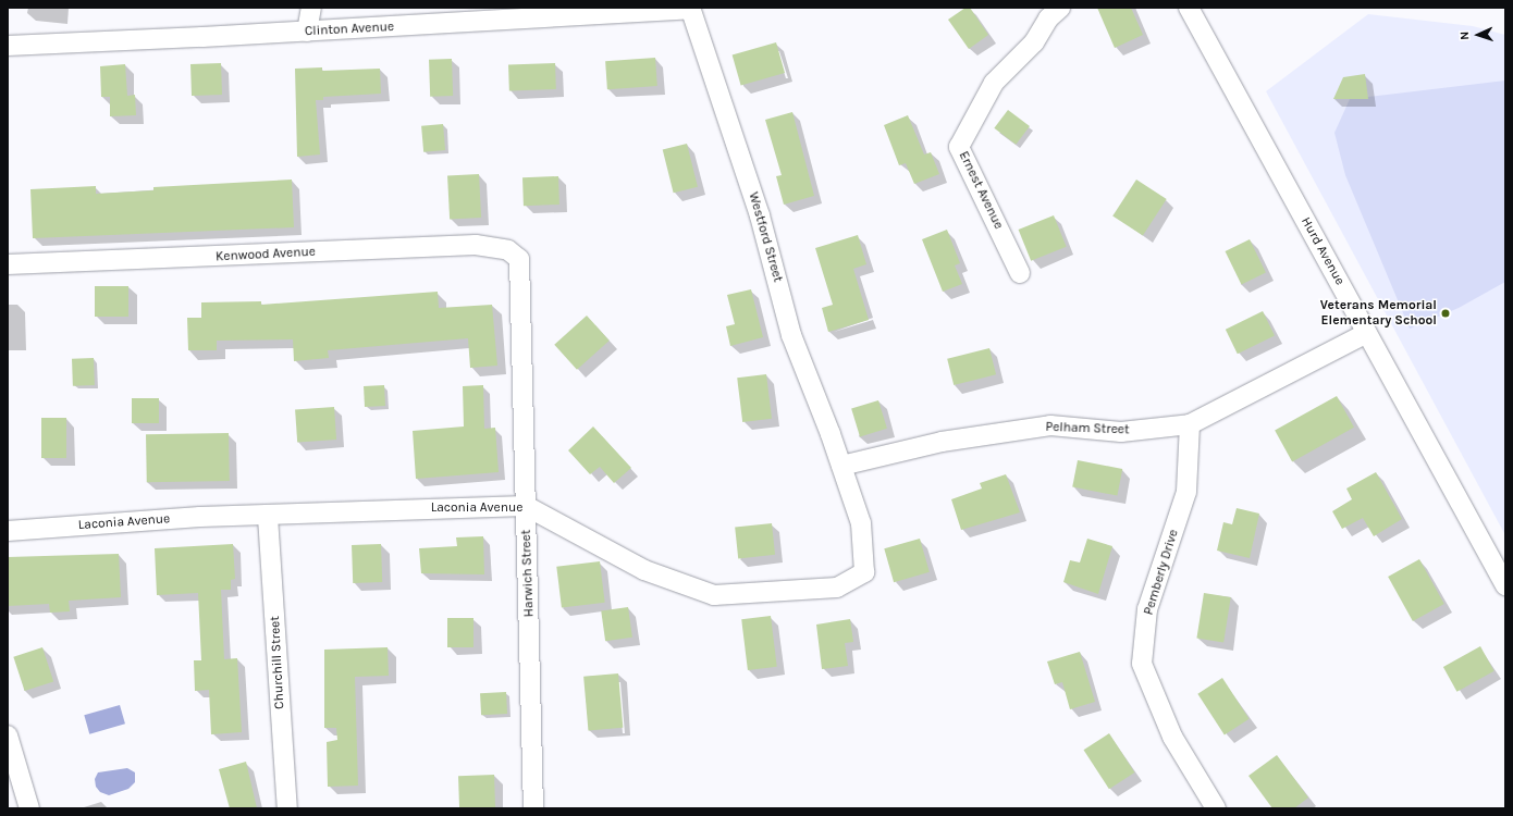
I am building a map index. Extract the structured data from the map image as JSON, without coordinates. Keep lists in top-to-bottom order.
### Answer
{
  "streets": {
    "street": [
      "Clinton Avenue",
      "Ernest Avenue",
      "Westford Street",
      "Hurd Avenue",
      "Kenwood Avenue",
      "Pelham Street",
      "Laconia Avenue",
      "Pemberly Drive",
      "Harwich Street",
      "Churchill Street"
    ]
  },
  "crossings": [
    ["Clinton Avenue", "Westford Street"],
    ["Westford Street", "Pelham Street"],
    ["Westford Street", "Laconia Avenue"],
    ["Hurd Avenue", "Pelham Street"],
    ["Kenwood Avenue", "Harwich Street"],
    ["Pelham Street", "Laconia Avenue"],
    ["Pelham Street", "Pemberly Drive"],
    ["Laconia Avenue", "Harwich Street"],
    ["Laconia Avenue", "Churchill Street"]
  ],
  "places": ["Veterans Memorial Elementary School"],
  "north": "left"
}
